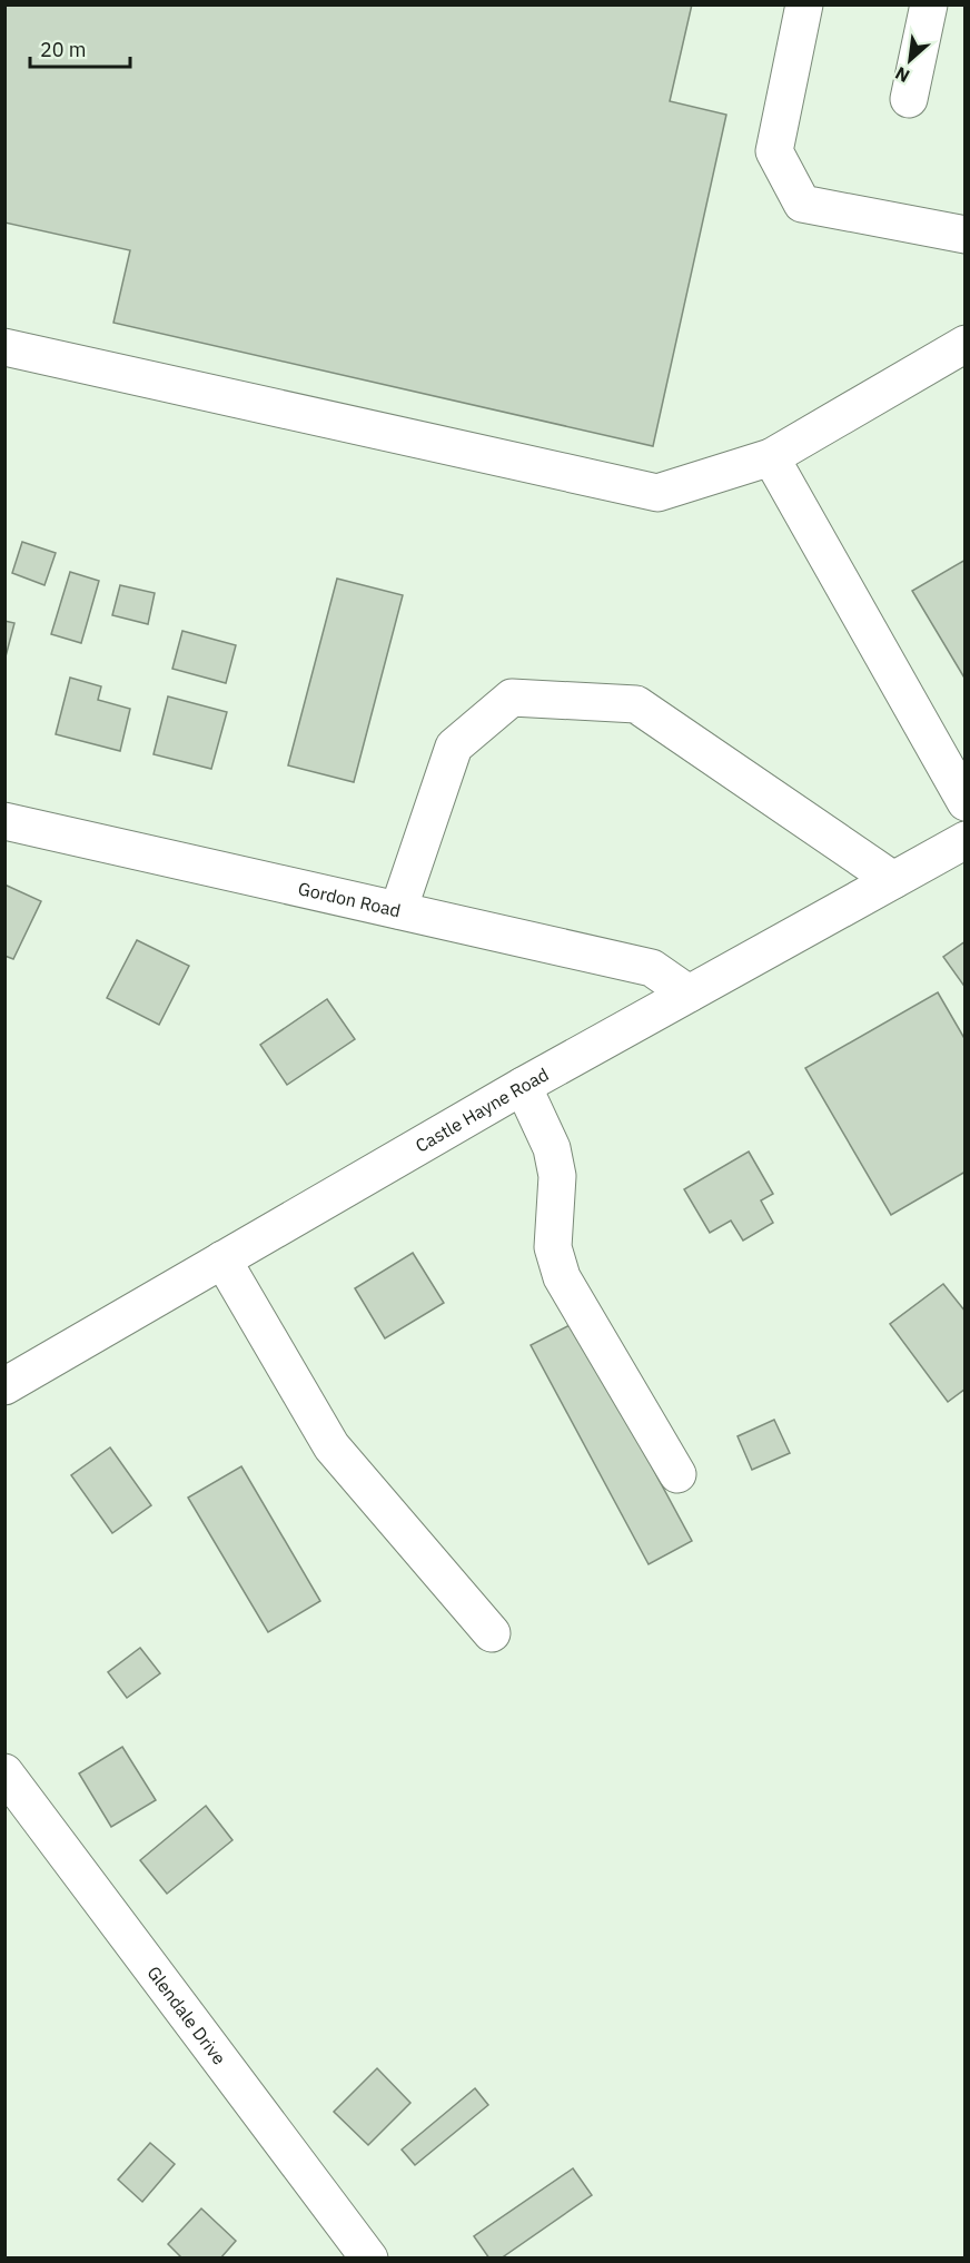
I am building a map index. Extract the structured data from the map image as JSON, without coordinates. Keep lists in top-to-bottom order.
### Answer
{
  "streets": {
    "street": ["Gordon Road", "Castle Hayne Road", "Glendale Drive"]
  },
  "crossings": [
    ["Gordon Road", "Castle Hayne Road"]
  ],
  "scale_bar": "20 m",
  "north": "bottom left"
}
